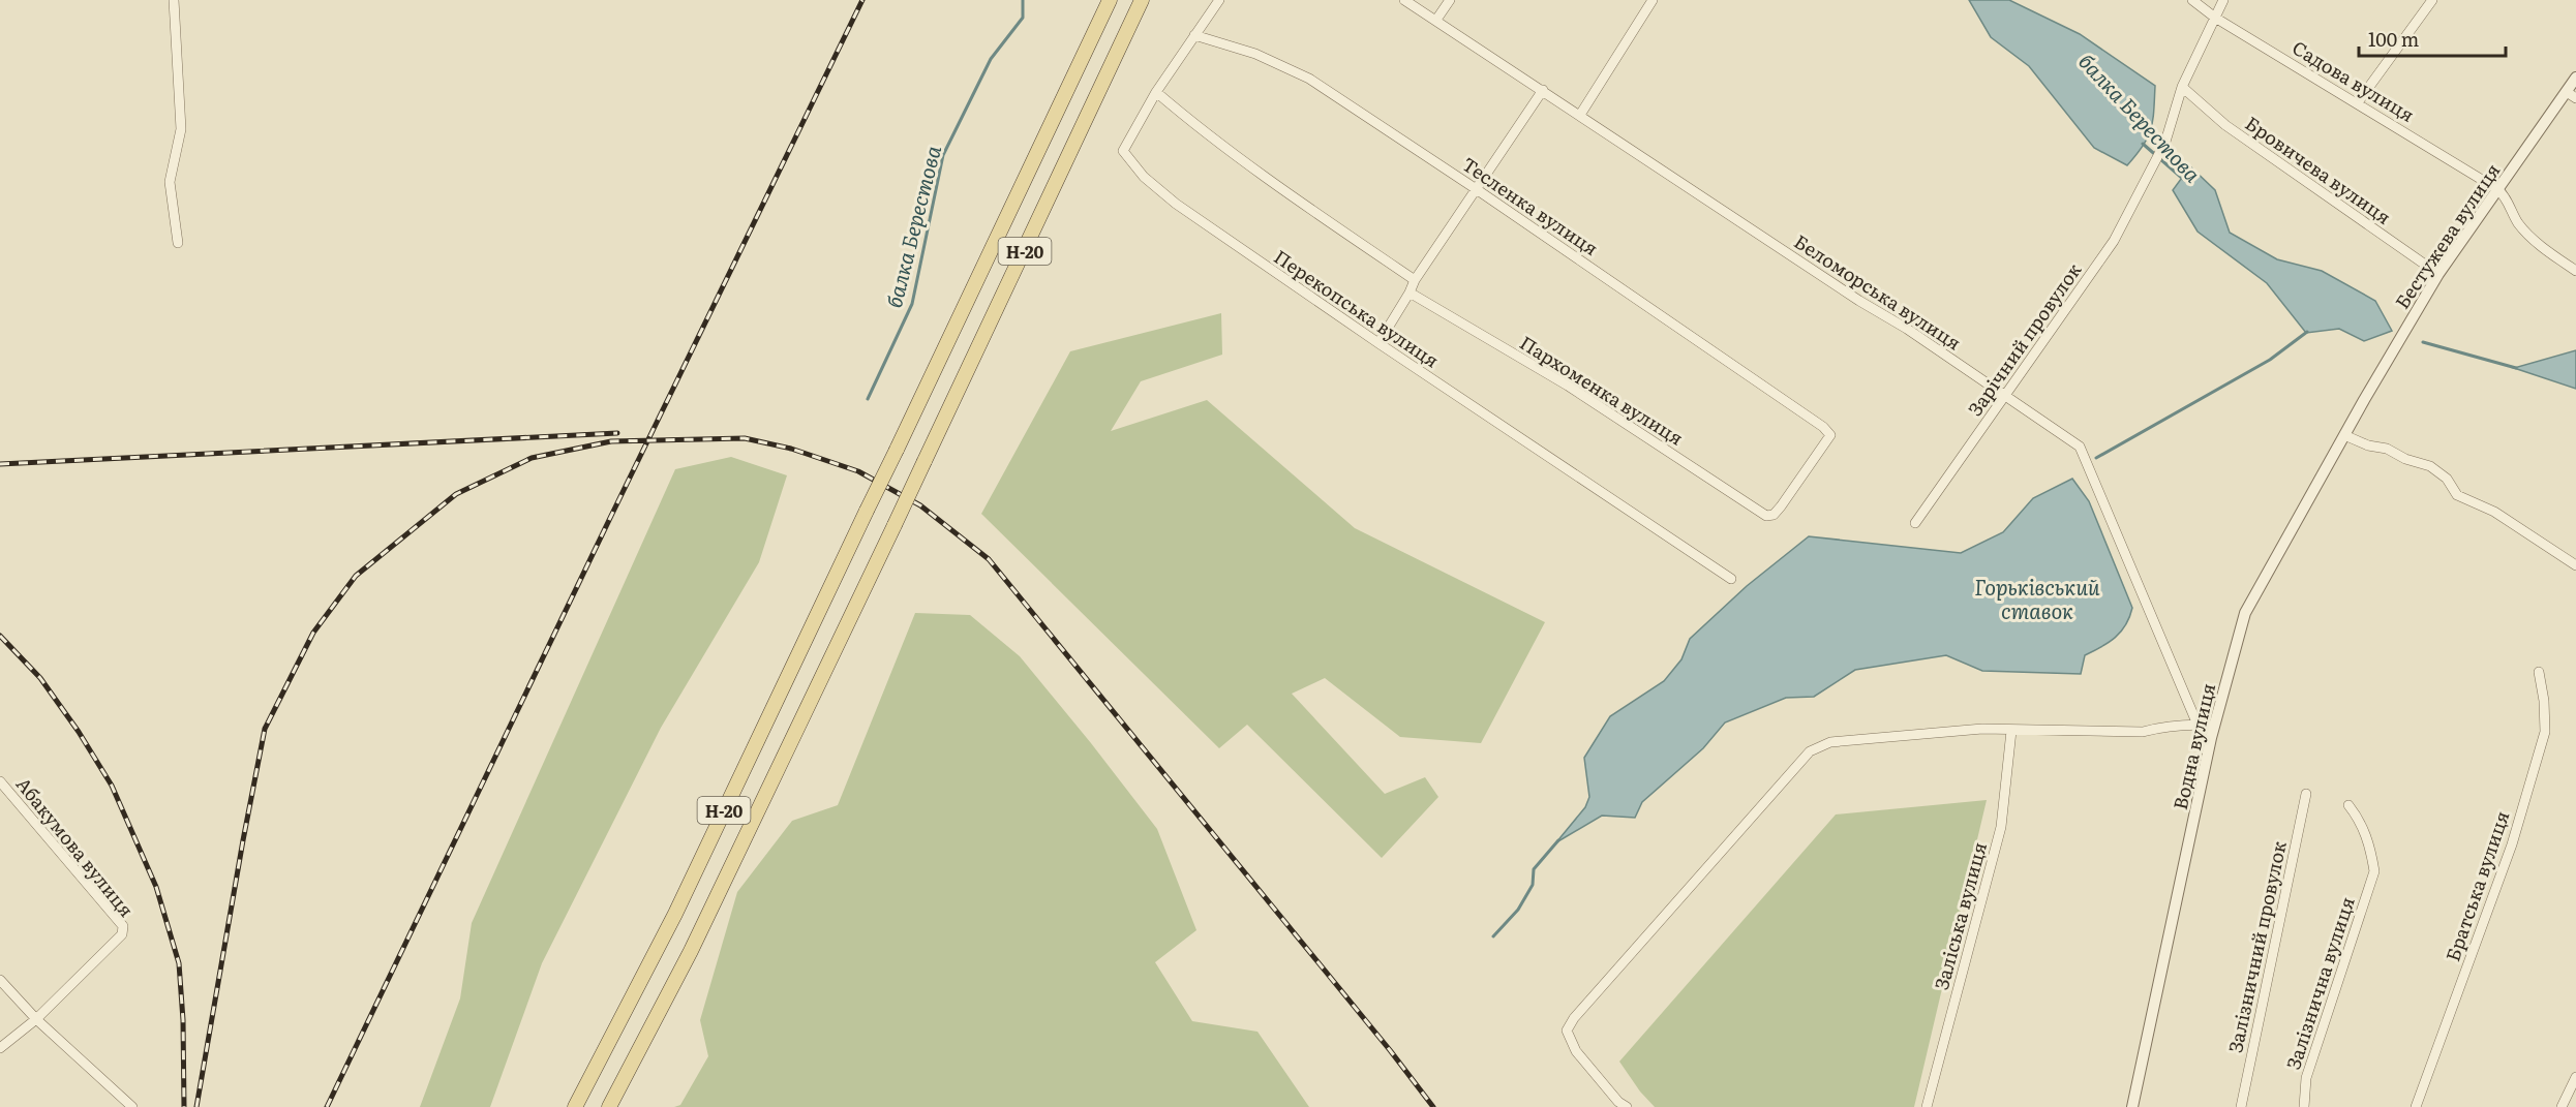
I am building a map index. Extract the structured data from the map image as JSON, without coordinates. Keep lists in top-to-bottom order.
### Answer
{
  "streets": {
    "main road": ["Н-20"],
    "street": [
      "Садова вулиця",
      "Бровичева вулиця",
      "Тесленка вулиця",
      "Бестужева вулиця",
      "Беломорська вулиця",
      "Перекопська вулиця",
      "Зарічний провулок",
      "Пархоменка вулиця",
      "Водна вулиця",
      "Абакумова вулиця",
      "Братська вулиця",
      "Заліська вулиця",
      "Залізничний провулок",
      "Залізнична вулиця"
    ]
  },
  "crossings": [
    ["Садова вулиця", "Бестужева вулиця"],
    ["Садова вулиця", "Зарічний провулок"],
    ["Бровичева вулиця", "Бестужева вулиця"],
    ["Бровичева вулиця", "Зарічний провулок"],
    ["Тесленка вулиця", "Перекопська вулиця"],
    ["Тесленка вулиця", "Пархоменка вулиця"],
    ["Бестужева вулиця", "Водна вулиця"],
    ["Беломорська вулиця", "Зарічний провулок"]
  ],
  "water": ["балка Берестова", "Горьківський ставок"],
  "scale_bar": "100 m"
}
